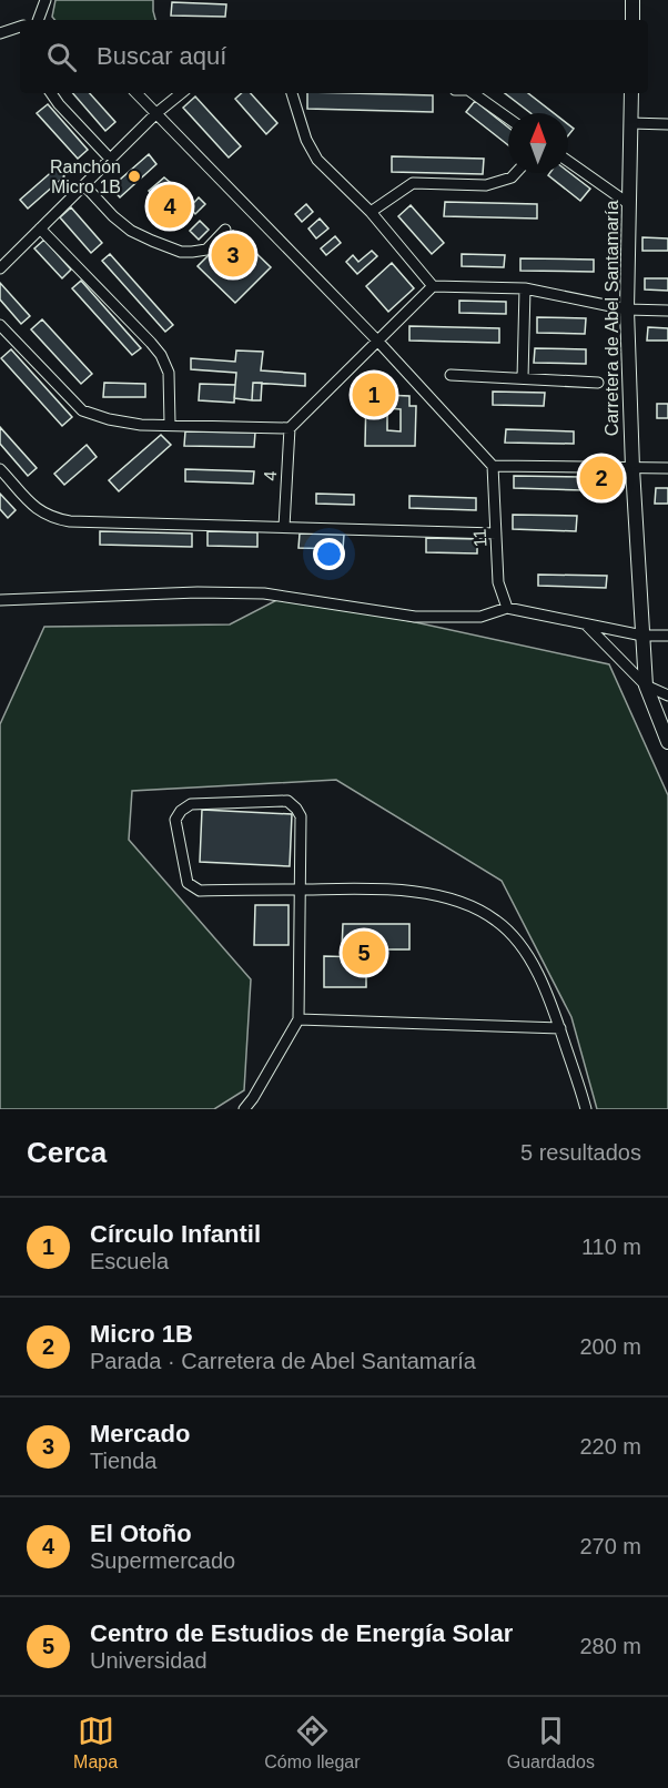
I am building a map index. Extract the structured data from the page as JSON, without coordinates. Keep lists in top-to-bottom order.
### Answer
{
  "streets": {
    "main road": ["Carretera de Abel Santamaría"],
    "street": ["4", "11"]
  },
  "places": ["Ranchón Micro 1B"],
  "north": "top",
  "page": {
    "search": "Buscar aquí",
    "pins": [
      "4",
      "3",
      "1",
      "2",
      "5"
    ],
    "heading": ["Cerca", "5 resultados"],
    "list": [
      {
        "mark": "1",
        "name": "Círculo Infantil",
        "note": "Escuela",
        "value": "110 m"
      },
      {
        "mark": "2",
        "name": "Micro 1B",
        "note": "Parada · Carretera de Abel Santamaría",
        "value": "200 m"
      },
      {
        "mark": "3",
        "name": "Mercado",
        "note": "Tienda",
        "value": "220 m"
      },
      {
        "mark": "4",
        "name": "El Otoño",
        "note": "Supermercado",
        "value": "270 m"
      },
      {
        "mark": "5",
        "name": "Centro de Estudios de Energía Solar",
        "note": "Universidad",
        "value": "280 m"
      }
    ],
    "nav": ["Mapa", "Cómo llegar", "Guardados"]
  }
}
